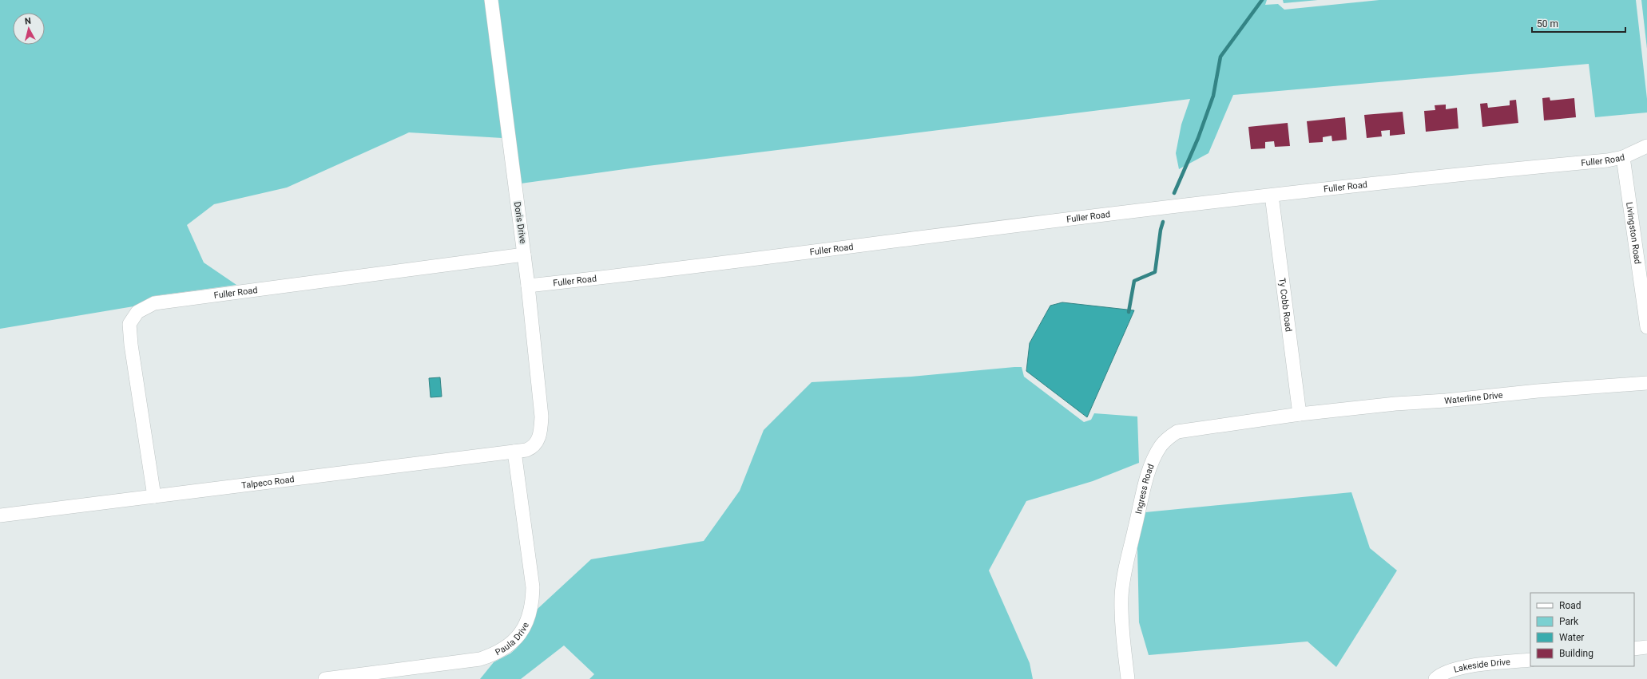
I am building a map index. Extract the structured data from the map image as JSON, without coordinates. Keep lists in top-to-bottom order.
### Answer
{
  "streets": {
    "street": [
      "Fuller Road",
      "Doris Drive",
      "Livingston Road",
      "Ty Cobb Road",
      "Waterline Drive",
      "Talpeco Road",
      "Ingress Road",
      "Paula Drive",
      "Lakeside Drive"
    ]
  },
  "crossings": [
    ["Fuller Road", "Doris Drive"],
    ["Fuller Road", "Livingston Road"],
    ["Fuller Road", "Ty Cobb Road"],
    ["Fuller Road", "Talpeco Road"],
    ["Doris Drive", "Talpeco Road"],
    ["Ty Cobb Road", "Waterline Drive"],
    ["Ty Cobb Road", "Ingress Road"],
    ["Waterline Drive", "Ingress Road"],
    ["Talpeco Road", "Paula Drive"]
  ],
  "legend": [
    "Road",
    "Park",
    "Water",
    "Building"
  ],
  "scale_bar": "50 m",
  "north": "top"
}
